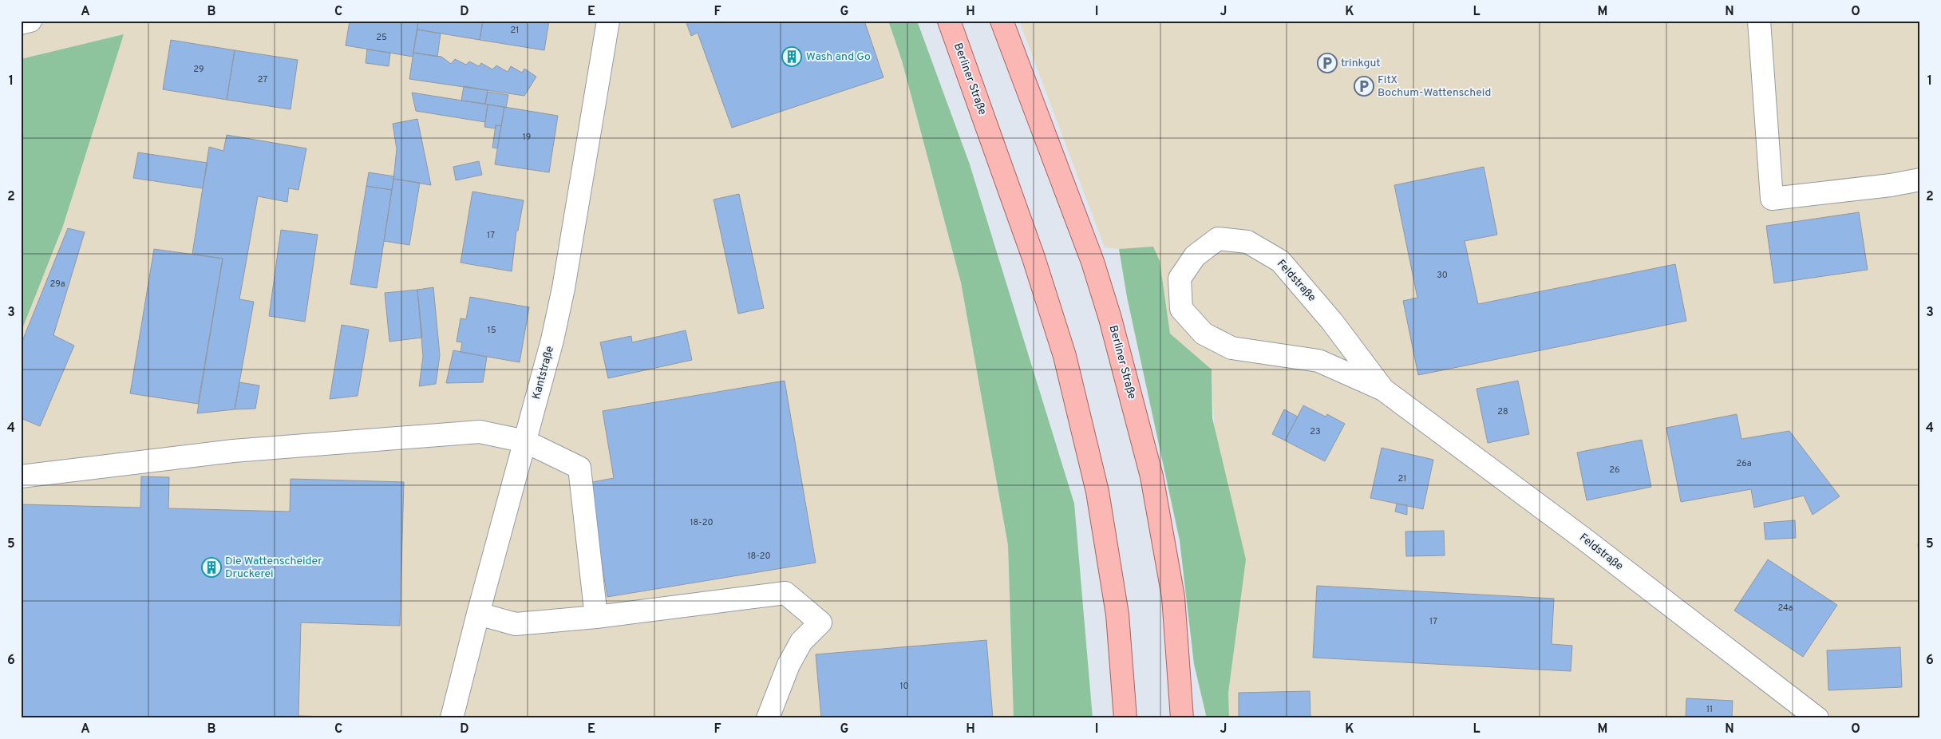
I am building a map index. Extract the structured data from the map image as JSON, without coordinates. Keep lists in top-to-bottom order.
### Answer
{
  "streets": {
    "main road": ["Berliner Straße"],
    "street": ["Feldstraße", "Kantstraße"]
  },
  "places": {
    "building": ["Wash and Go", "Die Wattenscheider Druckerei"],
    "parking": ["trinkgut", "FitX Bochum-Wattenscheid"]
  },
  "house_numbers": [
    "21",
    "25",
    "29",
    "27",
    "19",
    "17",
    "30",
    "29a",
    "15",
    "28",
    "23",
    "26a",
    "26",
    "21",
    "18-20",
    "18-20",
    "24a",
    "17",
    "10",
    "11"
  ],
  "grid": {
    "columns": [
      "A",
      "B",
      "C",
      "D",
      "E",
      "F",
      "G",
      "H",
      "I",
      "J",
      "K",
      "L",
      "M",
      "N",
      "O"
    ],
    "rows": [
      "1",
      "2",
      "3",
      "4",
      "5",
      "6"
    ]
  }
}
